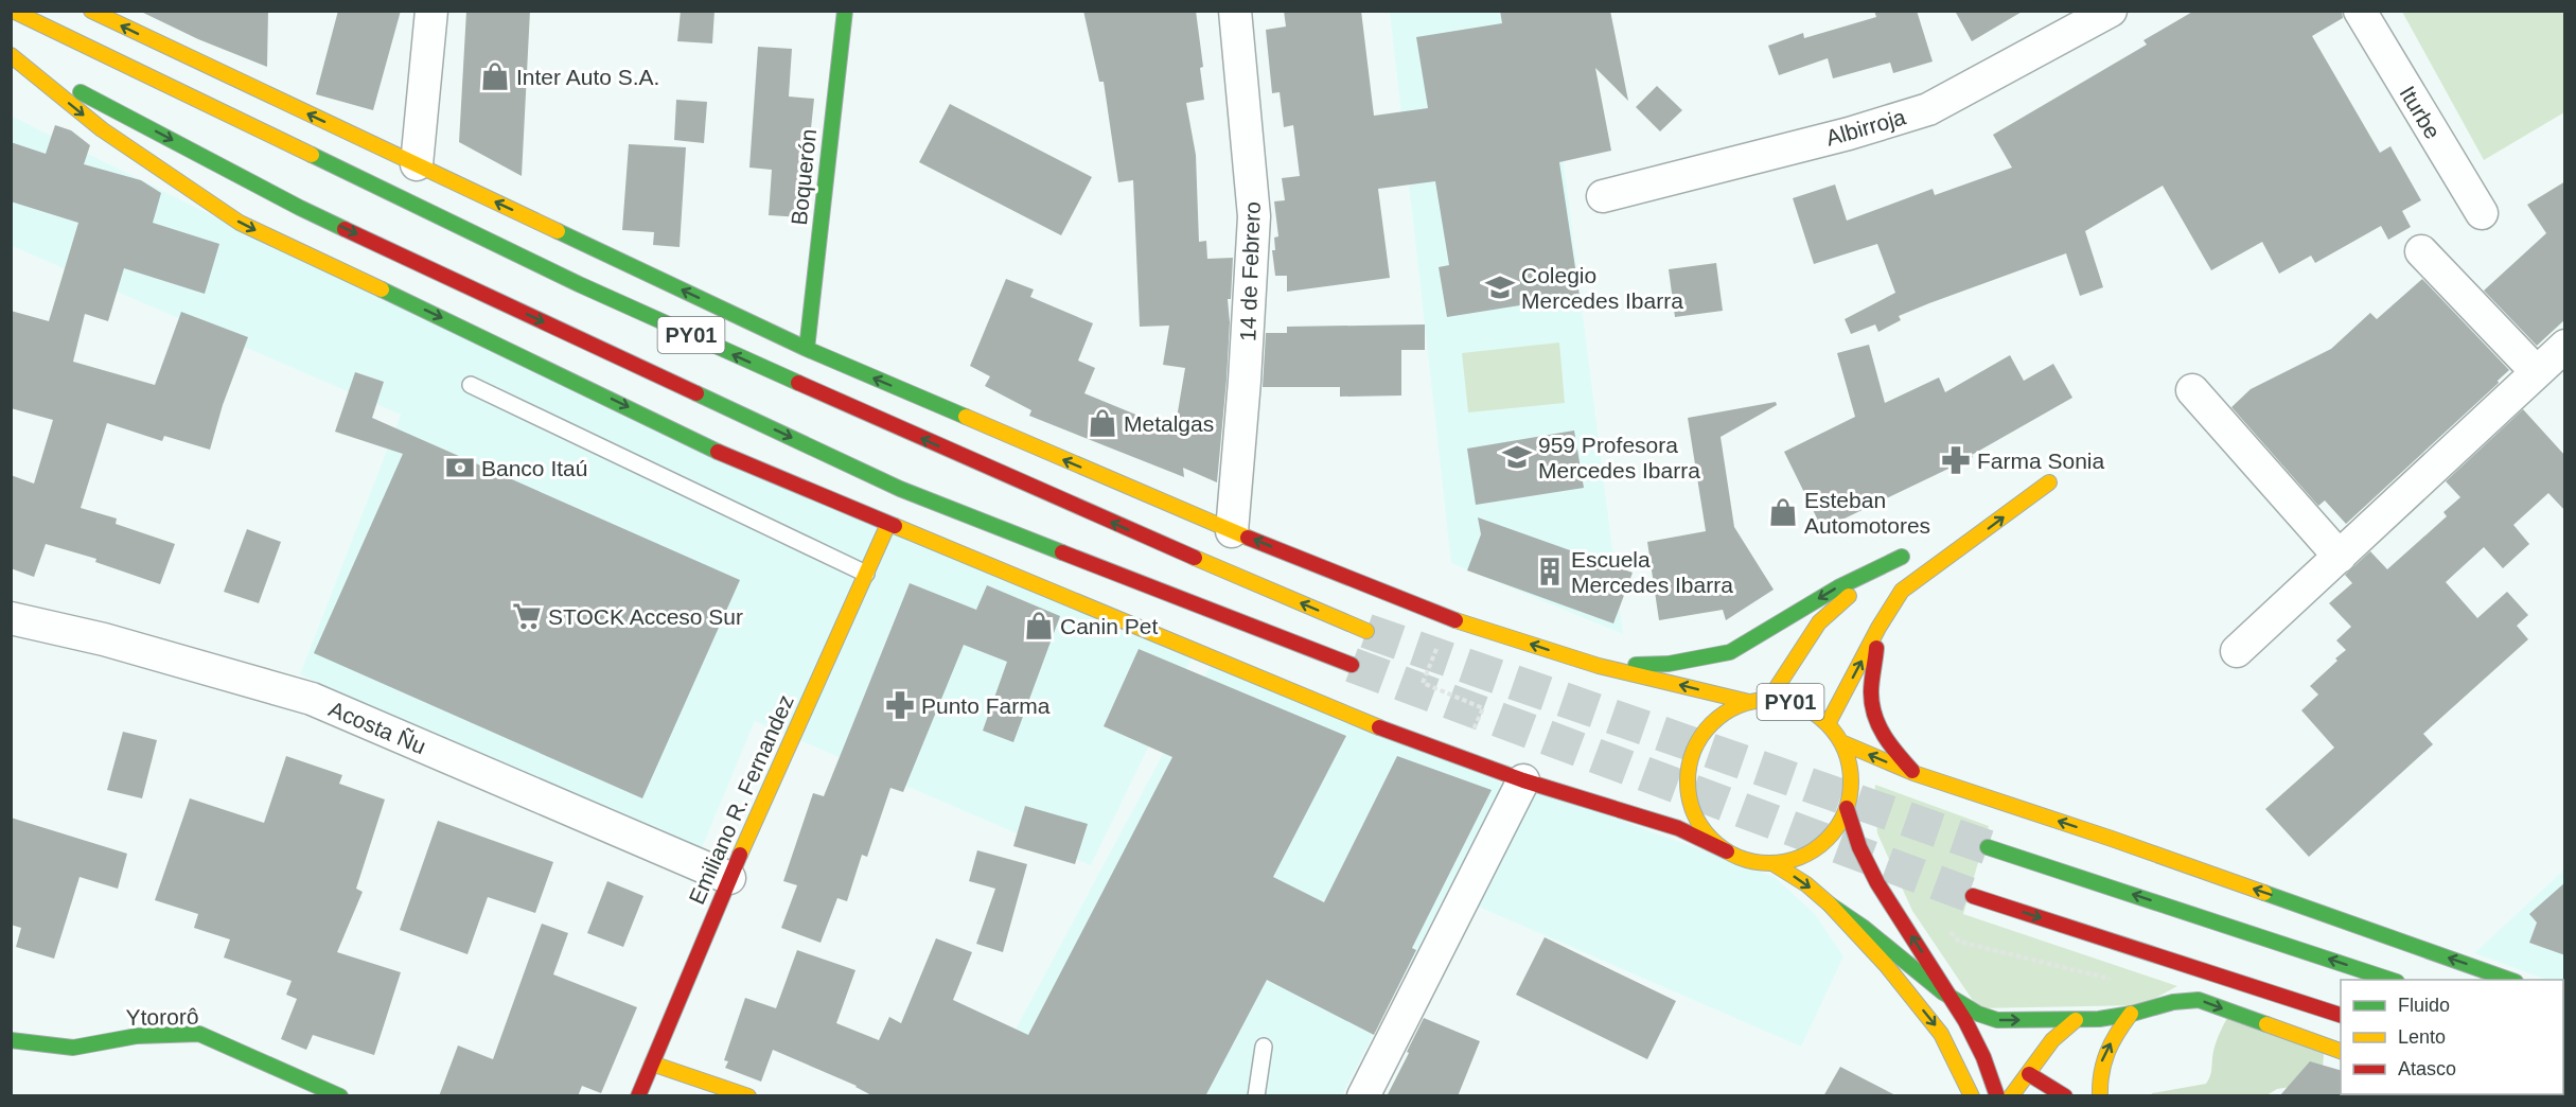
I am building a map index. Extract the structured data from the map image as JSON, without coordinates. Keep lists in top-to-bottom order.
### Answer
{
  "streets": {
    "main road": [
      "Boquerón",
      "PY01",
      "Emiliano R. Fernandez",
      "Ytororô"
    ],
    "street": [
      "Iturbe",
      "Albirroja",
      "14 de Febrero",
      "Acosta Ñu"
    ]
  },
  "crossings": [
    ["Acosta Ñu", "Emiliano R. Fernandez"]
  ],
  "places": {
    "shop": [
      "Inter Auto S.A.",
      "Metalgas",
      "Esteban Automotores",
      "Canin Pet"
    ],
    "school or university": ["Colegio Mercedes Ibarra", "959 Profesora Mercedes Ibarra"],
    "pharmacy": ["Farma Sonia", "Punto Farma"],
    "bank": ["Banco Itaú"],
    "building": ["Escuela Mercedes Ibarra"],
    "supermarket": ["STOCK Acceso Sur"]
  },
  "legend": ["Fluido", "Lento", "Atasco"]
}
